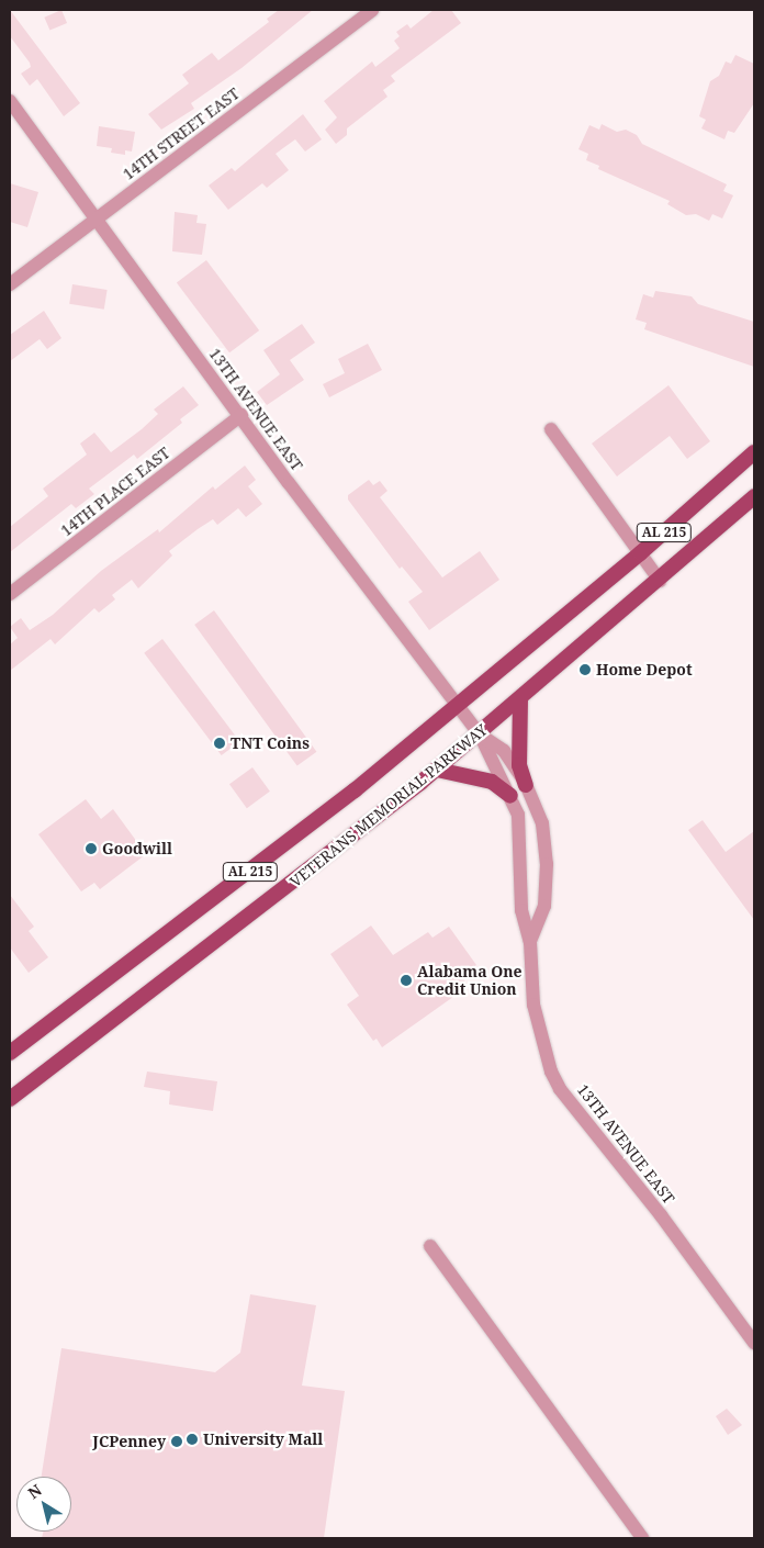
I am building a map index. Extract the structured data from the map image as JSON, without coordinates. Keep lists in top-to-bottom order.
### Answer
{
  "streets": {
    "main road": ["AL 215", "VETERANS MEMORIAL PARKWAY"],
    "street": ["14TH STREET EAST", "13TH AVENUE EAST", "14TH PLACE EAST"]
  },
  "crossings": [
    ["14TH STREET EAST", "13TH AVENUE EAST"],
    ["13TH AVENUE EAST", "14TH PLACE EAST"],
    ["13TH AVENUE EAST", "AL 215"],
    ["13TH AVENUE EAST", "VETERANS MEMORIAL PARKWAY"]
  ],
  "places": [
    "Home Depot",
    "TNT Coins",
    "Goodwill",
    "Alabama One Credit Union",
    "University Mall",
    "JCPenney"
  ],
  "north": "top left"
}
